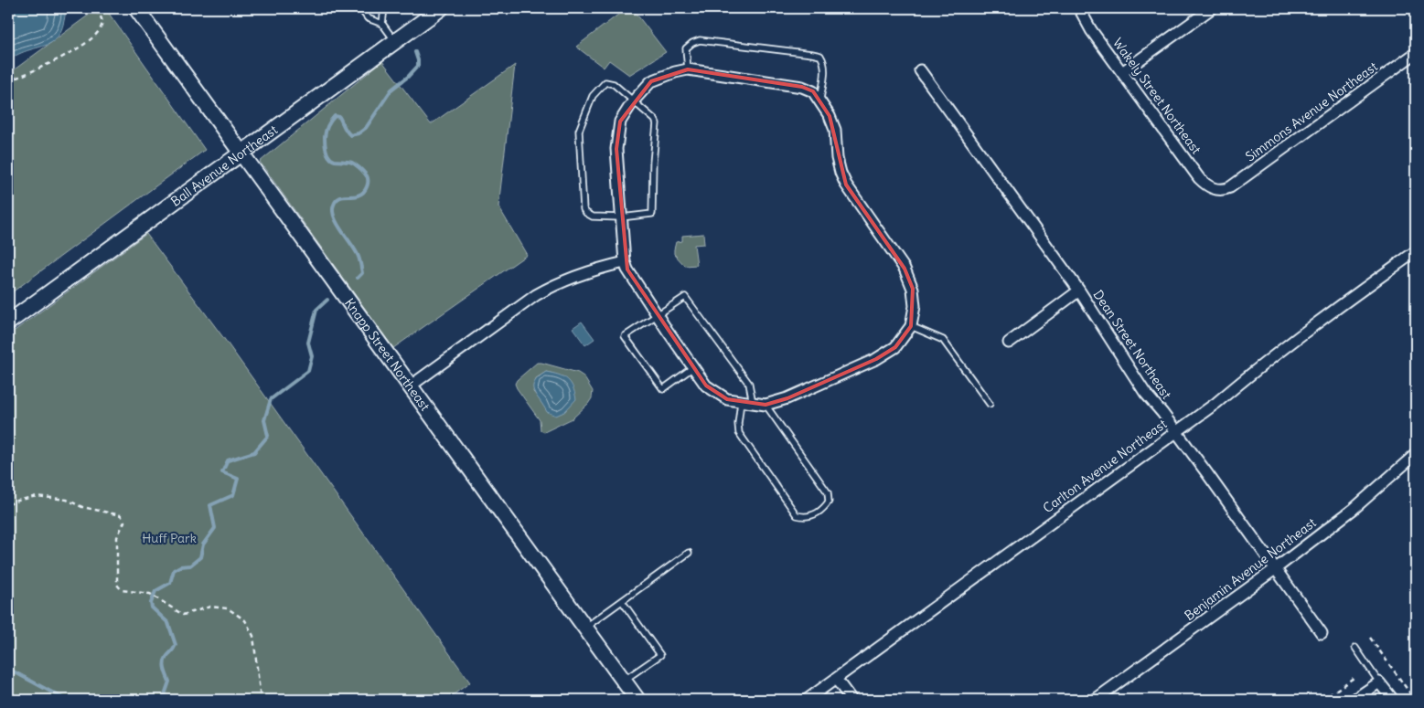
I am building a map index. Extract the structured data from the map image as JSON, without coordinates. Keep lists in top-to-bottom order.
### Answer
{
  "streets": {
    "main road": ["Ball Avenue Northeast", "Knapp Street Northeast"],
    "street": [
      "Wakely Street Northeast",
      "Simmons Avenue Northeast",
      "Dean Street Northeast",
      "Carlton Avenue Northeast",
      "Benjamin Avenue Northeast"
    ]
  },
  "crossings": [
    ["Wakely Street Northeast", "Simmons Avenue Northeast"],
    ["Ball Avenue Northeast", "Knapp Street Northeast"],
    ["Dean Street Northeast", "Carlton Avenue Northeast"],
    ["Dean Street Northeast", "Benjamin Avenue Northeast"]
  ],
  "parks": ["Huff Park"]
}
